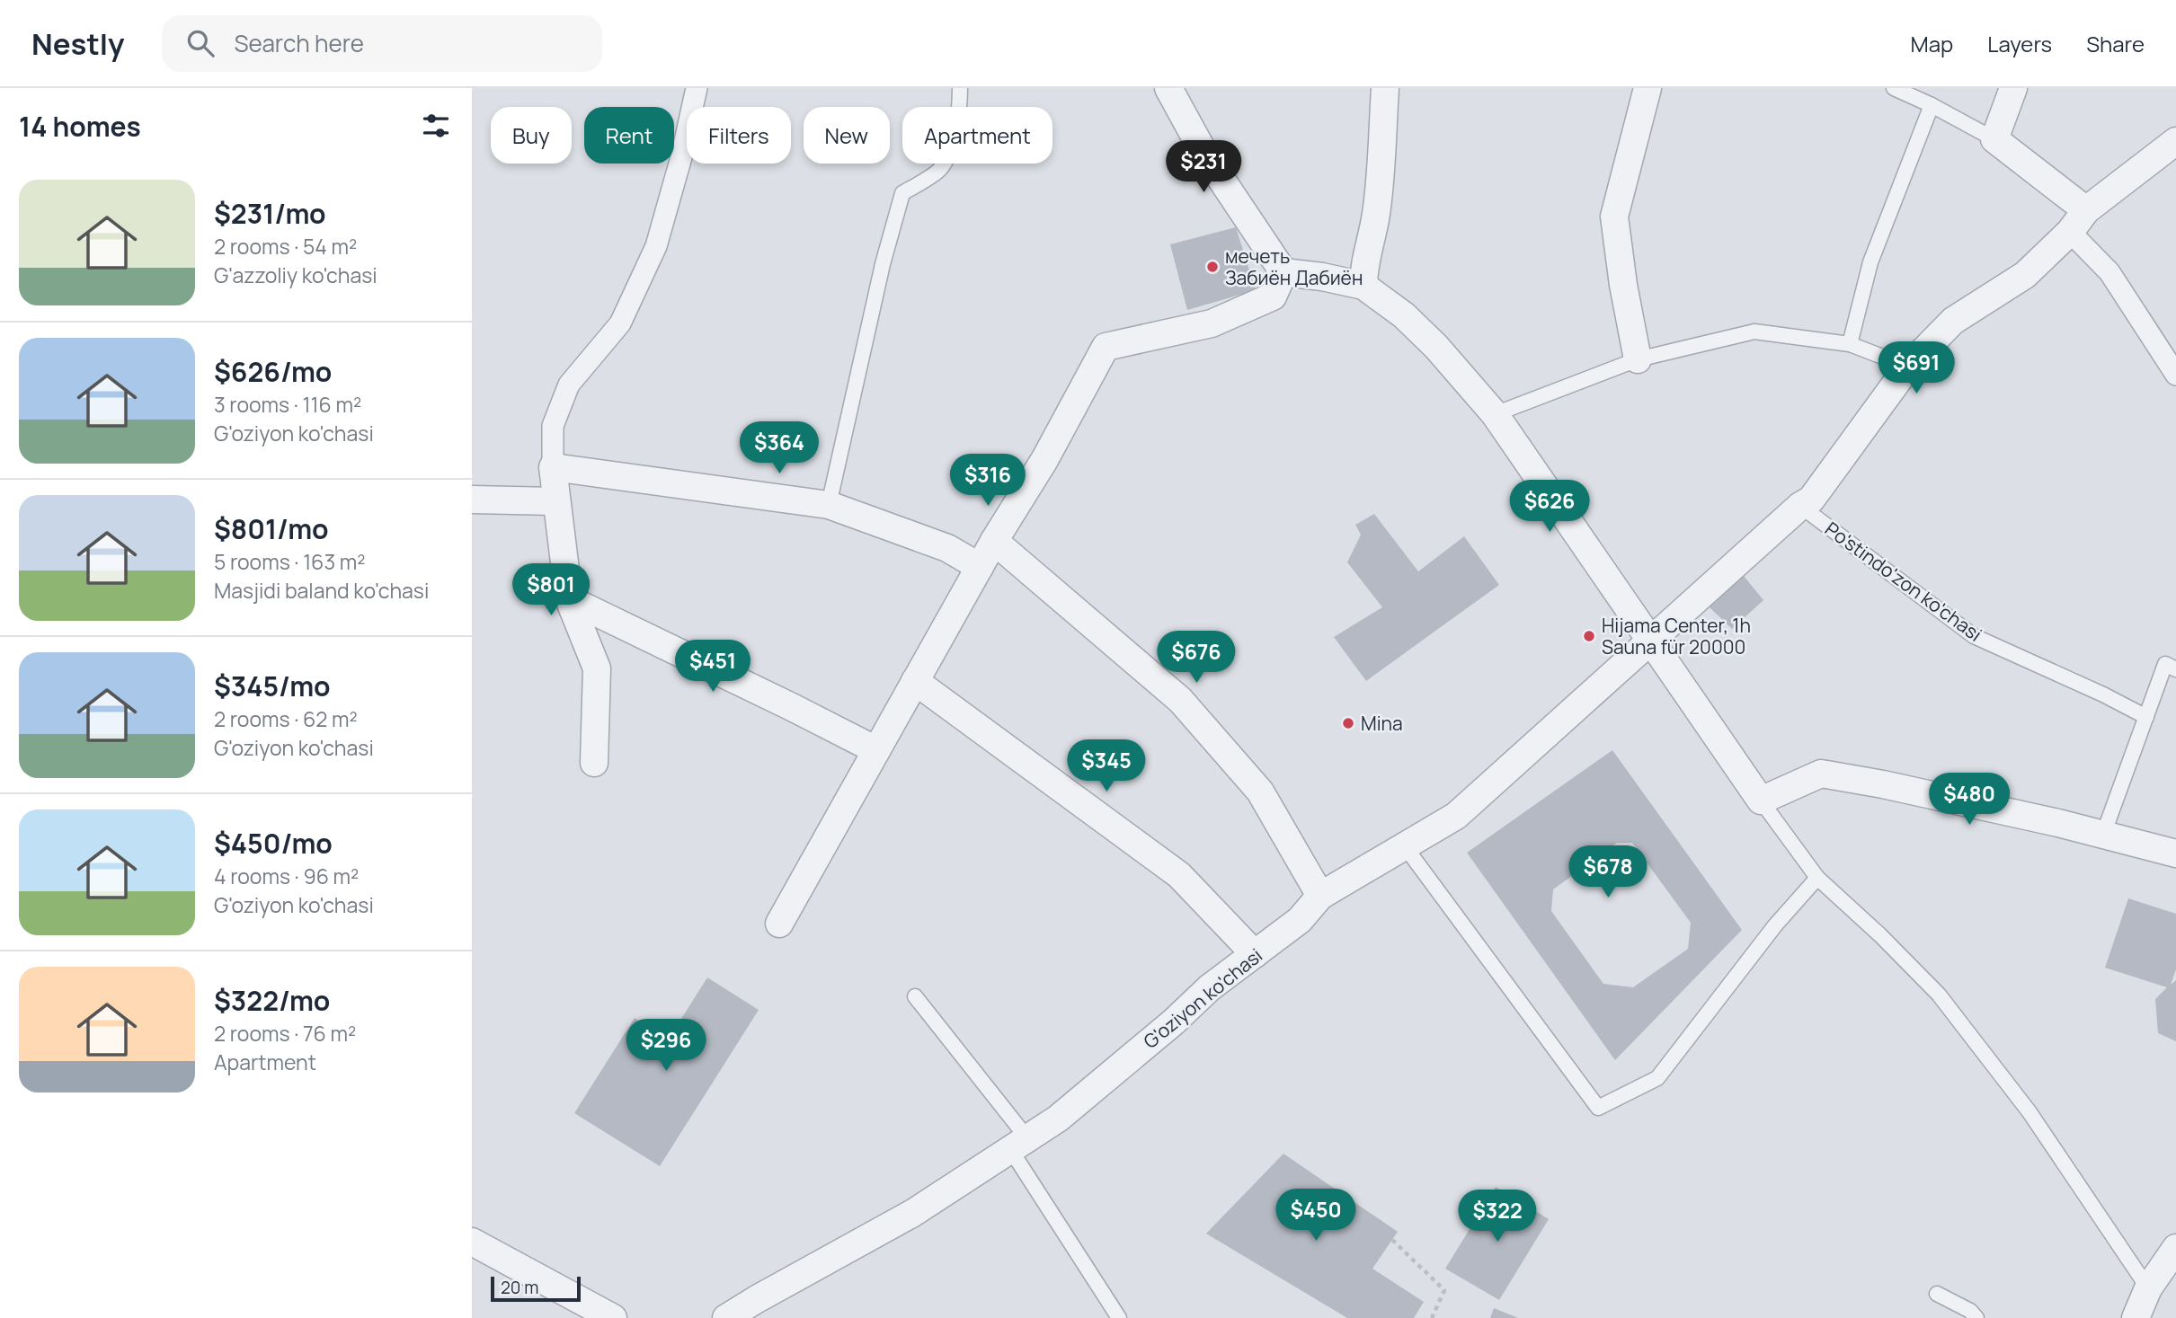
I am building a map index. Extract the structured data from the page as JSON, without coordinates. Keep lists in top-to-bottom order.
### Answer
{
  "streets": {
    "street": ["G'oziyon ko'chasi"],
    "lane": ["Po'stindo'zon ko'chasi"]
  },
  "crossings": [
    ["Po'stindo'zon ko'chasi", "G'oziyon ko'chasi"]
  ],
  "places": ["мечеть Забиён Дабиён", "Hijama Center, 1h Sauna für 20000", "Mina"],
  "scale_bar": "20 m",
  "page": {
    "header": "Nestly",
    "search": "Search here",
    "nav": ["Map", "Layers", "Share"],
    "heading": "14 homes",
    "chip": [
      "Buy",
      "Rent",
      "Filters",
      "New",
      "Apartment"
    ],
    "price": [
      "$231",
      "$691",
      "$364",
      "$316",
      "$626",
      "$801",
      "$676",
      "$451",
      "$345",
      "$480",
      "$678",
      "$296",
      "$450",
      "$322"
    ],
    "list": [
      {
        "name": "$231/mo",
        "note": "2 rooms · 54 m² · G'azzoliy ko'chasi"
      },
      {
        "name": "$626/mo",
        "note": "3 rooms · 116 m² · G'oziyon ko'chasi"
      },
      {
        "name": "$801/mo",
        "note": "5 rooms · 163 m² · Masjidi baland ko'chasi"
      },
      {
        "name": "$345/mo",
        "note": "2 rooms · 62 m² · G'oziyon ko'chasi"
      },
      {
        "name": "$450/mo",
        "note": "4 rooms · 96 m² · G'oziyon ko'chasi"
      },
      {
        "name": "$322/mo",
        "note": "2 rooms · 76 m² · Apartment"
      }
    ],
    "scale": "20 m"
  }
}
